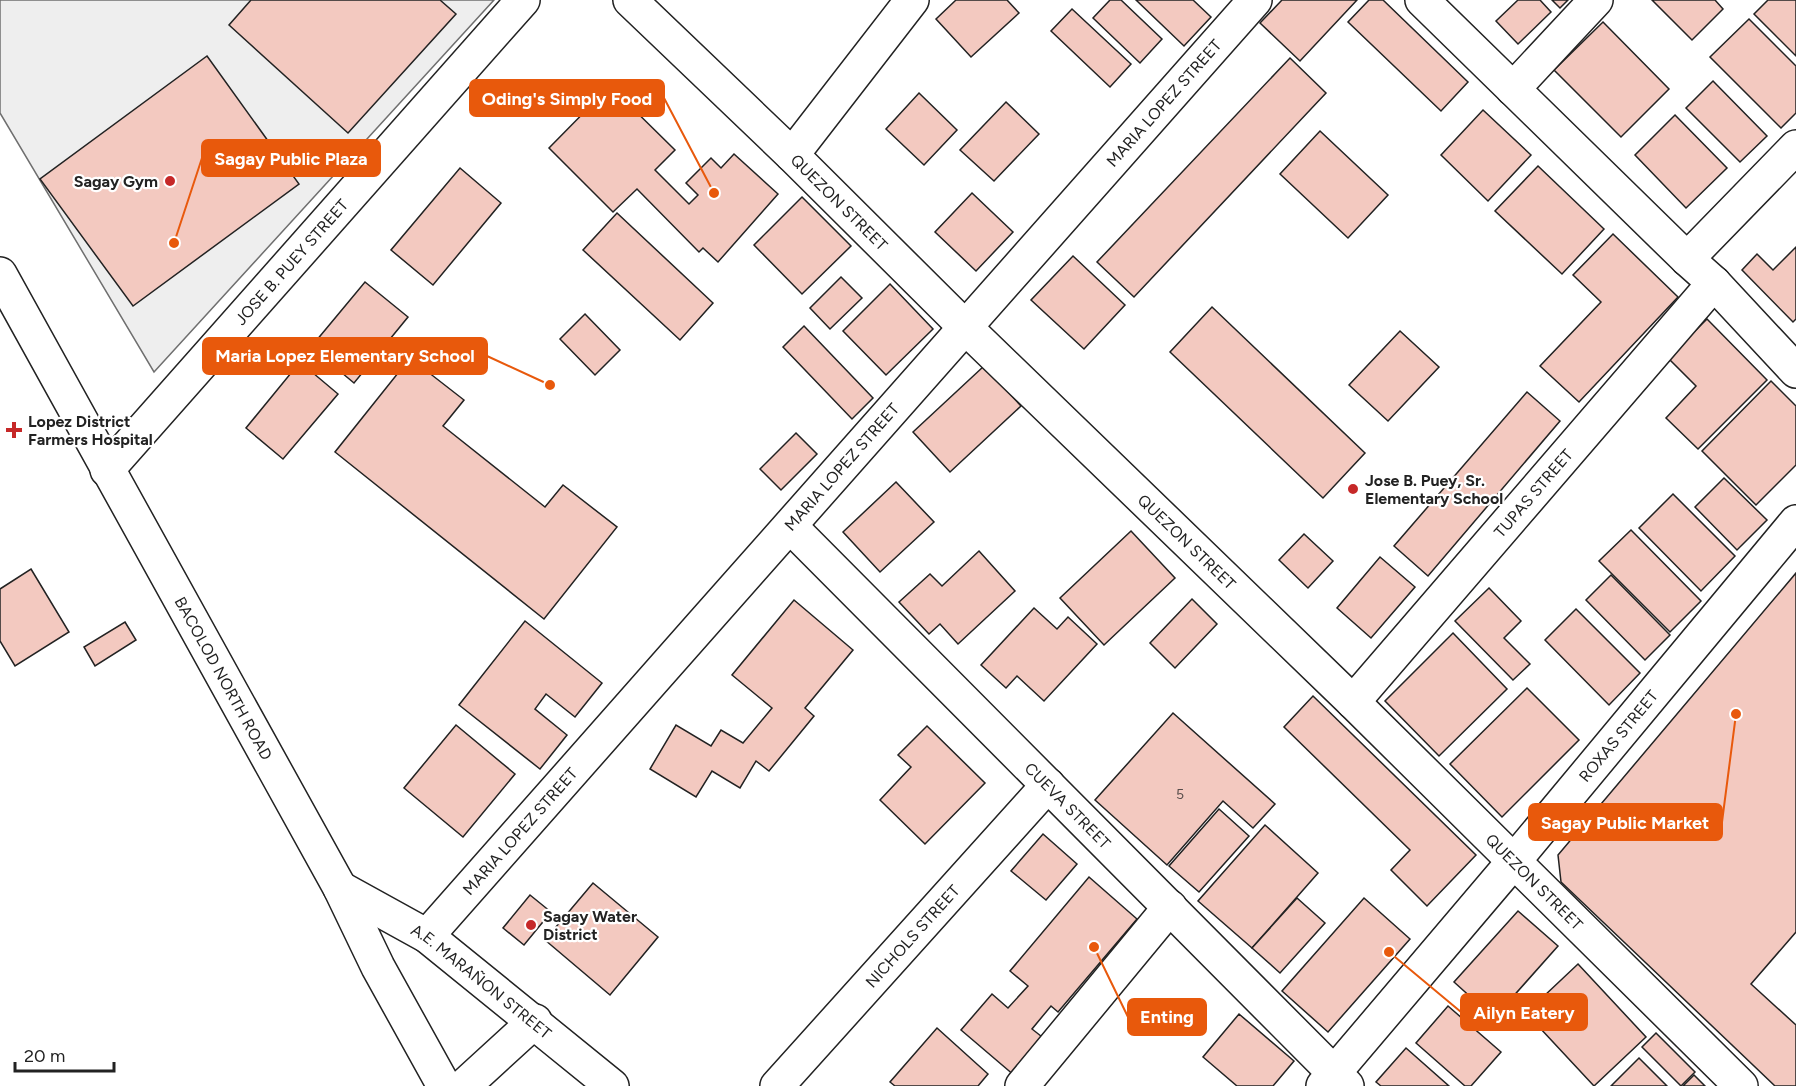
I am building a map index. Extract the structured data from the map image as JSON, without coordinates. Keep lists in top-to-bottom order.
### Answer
{
  "streets": {
    "main road": [
      "MARIA LOPEZ STREET",
      "QUEZON STREET",
      "JOSE B. PUEY STREET",
      "TUPAS STREET",
      "BACOLOD NORTH ROAD",
      "ROXAS STREET",
      "CUEVA STREET",
      "NICHOLS STREET",
      "A.E. MARAÑON STREET"
    ]
  },
  "crossings": [
    ["MARIA LOPEZ STREET", "QUEZON STREET"],
    ["MARIA LOPEZ STREET", "CUEVA STREET"],
    ["MARIA LOPEZ STREET", "A.E. MARAÑON STREET"],
    ["QUEZON STREET", "TUPAS STREET"],
    ["QUEZON STREET", "ROXAS STREET"],
    ["JOSE B. PUEY STREET", "BACOLOD NORTH ROAD"],
    ["BACOLOD NORTH ROAD", "A.E. MARAÑON STREET"],
    ["ROXAS STREET", "CUEVA STREET"],
    ["CUEVA STREET", "NICHOLS STREET"]
  ],
  "places": {
    "other": [
      "Sagay Gym",
      "Oding's Simply Food",
      "Sagay Public Plaza",
      "Maria Lopez Elementary School",
      "Jose B. Puey, Sr. Elementary School",
      "Sagay Public Market",
      "Sagay Water District",
      "Enting",
      "Ailyn Eatery"
    ],
    "health": ["Lopez District Farmers Hospital"]
  },
  "house_numbers": ["5"],
  "scale_bar": "20 m"
}
